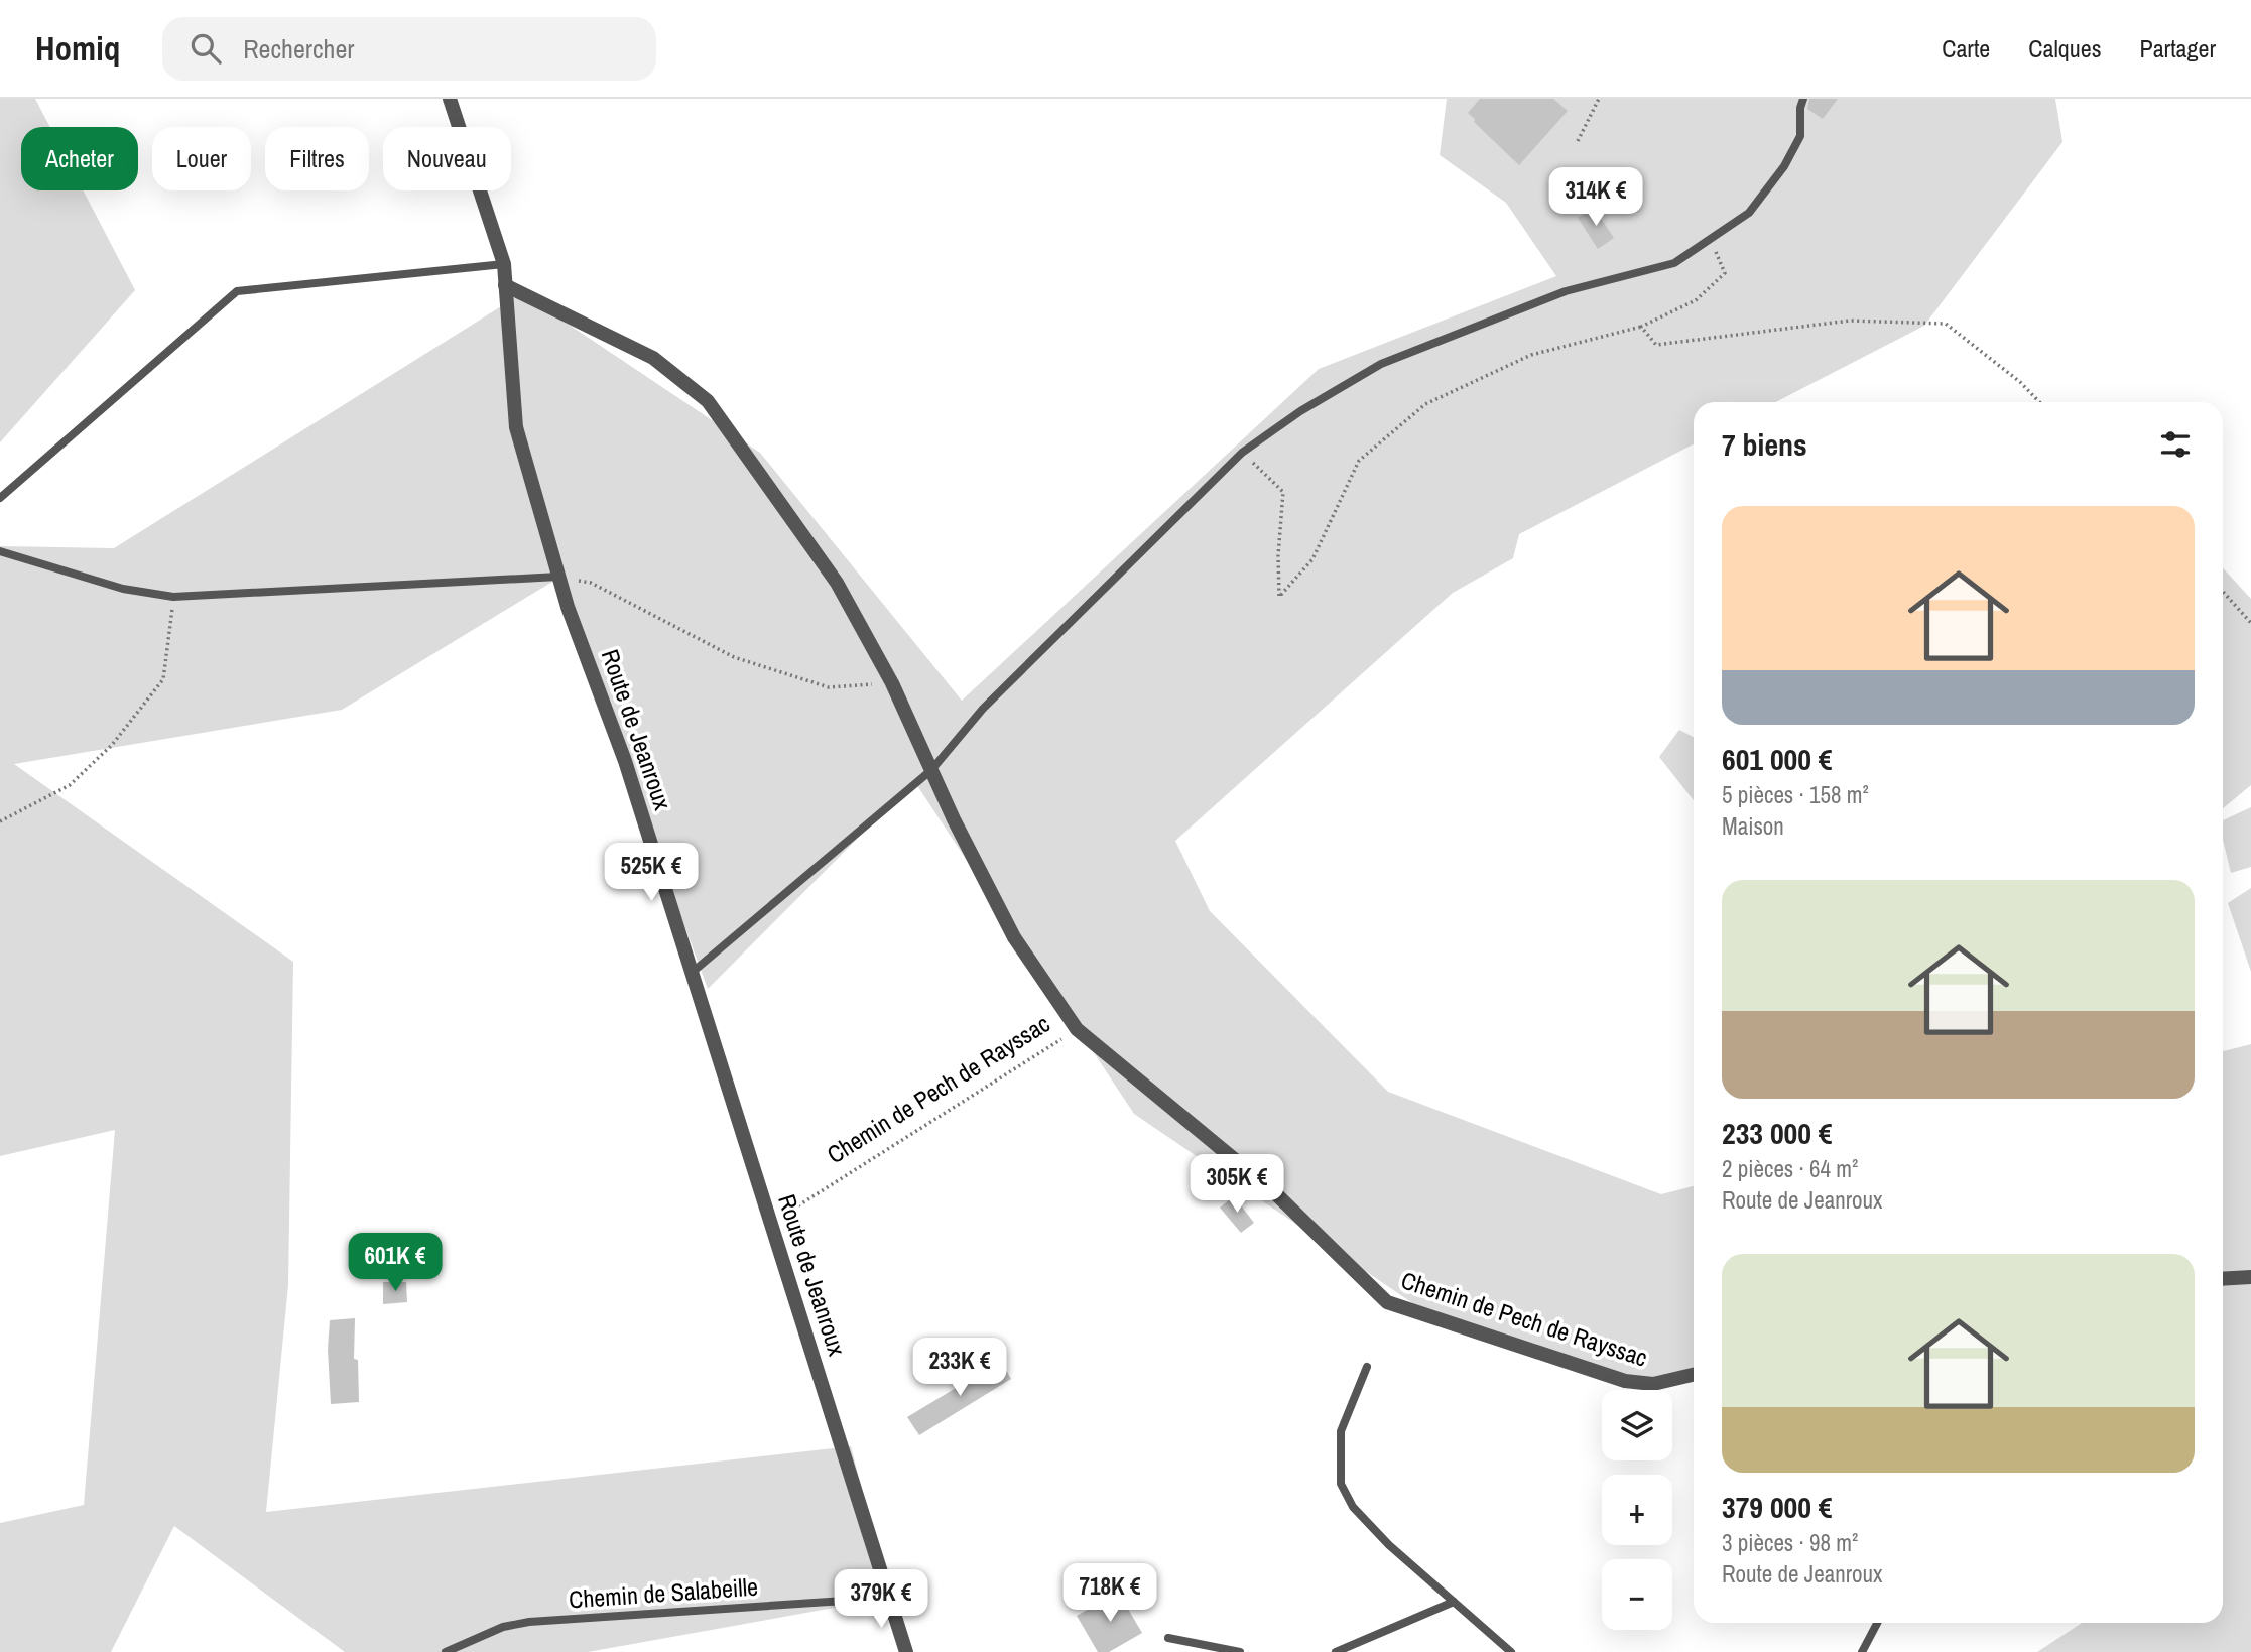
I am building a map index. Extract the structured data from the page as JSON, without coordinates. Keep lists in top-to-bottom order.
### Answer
{
  "streets": {
    "street": ["Route de Jeanroux", "Chemin de Pech de Rayssac"],
    "lane": ["Chemin de Salabeille"]
  },
  "crossings": [
    ["Route de Jeanroux", "Chemin de Pech de Rayssac"],
    ["Route de Jeanroux", "Chemin de Salabeille"]
  ],
  "page": {
    "header": "Homiq",
    "search": "Rechercher",
    "nav": ["Carte", "Calques", "Partager"],
    "chip": [
      "Acheter",
      "Louer",
      "Filtres",
      "Nouveau"
    ],
    "price": [
      "314K €",
      "525K €",
      "305K €",
      "601K €",
      "233K €",
      "718K €",
      "379K €"
    ],
    "heading": "7 biens",
    "list": [
      {
        "name": "601 000 €",
        "note": "5 pièces · 158 m² · Maison"
      },
      {
        "name": "233 000 €",
        "note": "2 pièces · 64 m² · Route de Jeanroux"
      },
      {
        "name": "379 000 €",
        "note": "3 pièces · 98 m² · Route de Jeanroux"
      }
    ],
    "map_buttons": ["+", "−"]
  }
}
